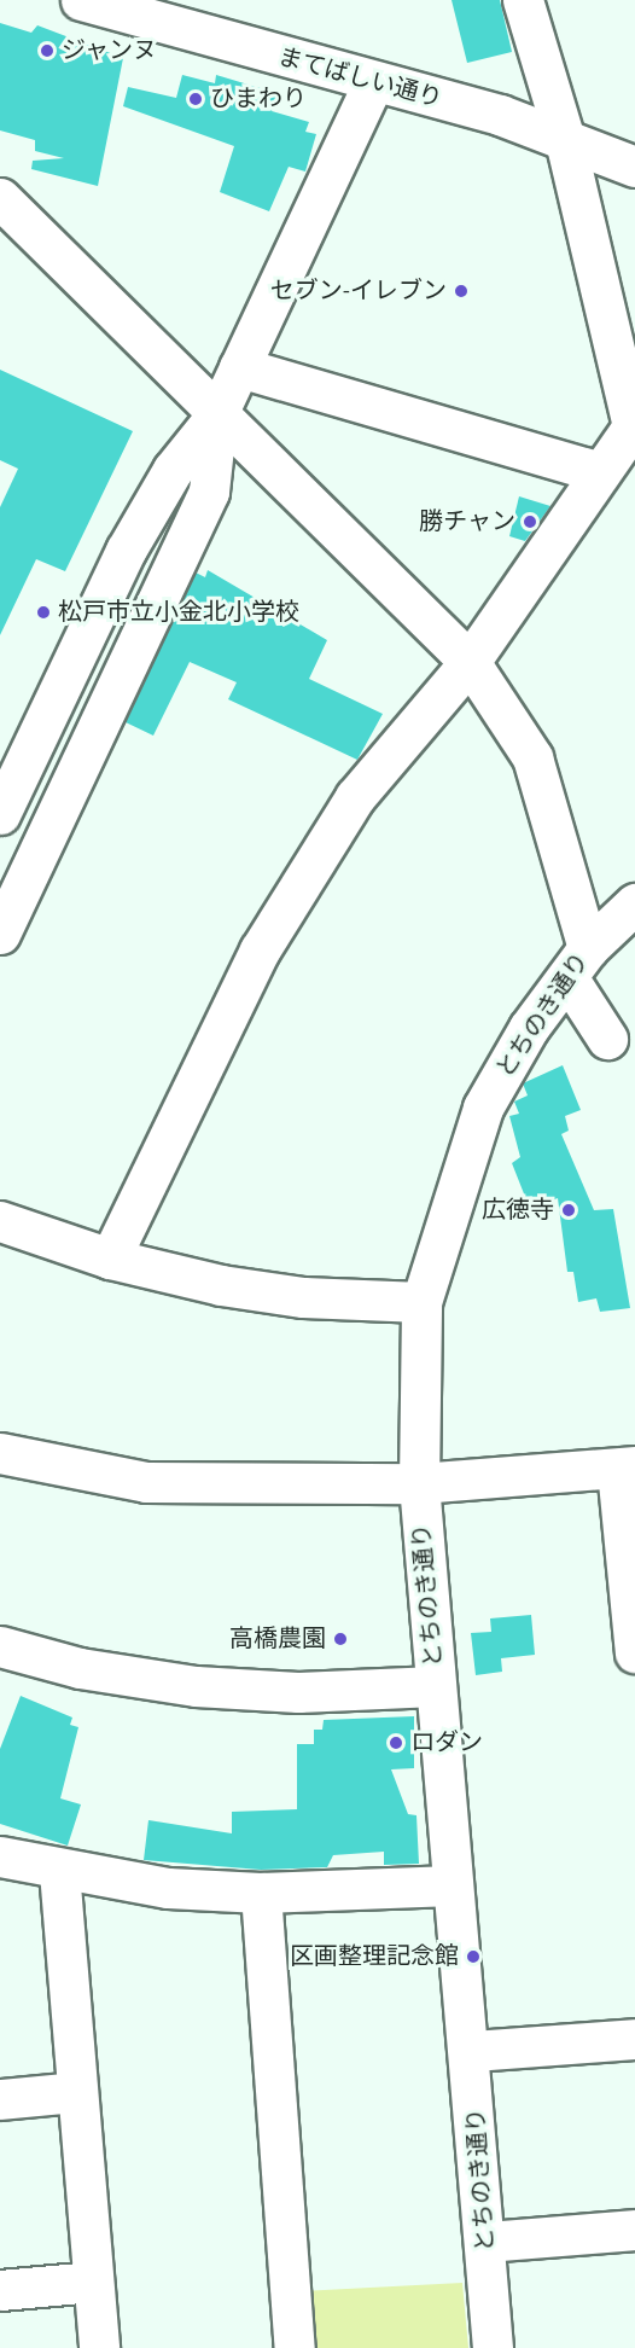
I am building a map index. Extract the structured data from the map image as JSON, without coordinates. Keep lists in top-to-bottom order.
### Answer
{
  "streets": {
    "street": ["まてばしい通り", "とちのき通り"]
  },
  "places": [
    "ジャンヌ",
    "ひまわり",
    "セブン-イレブン",
    "勝チャン",
    "松戸市立小金北小学校",
    "広徳寺",
    "高橋農園",
    "ロダン",
    "区画整理記念館"
  ]
}
